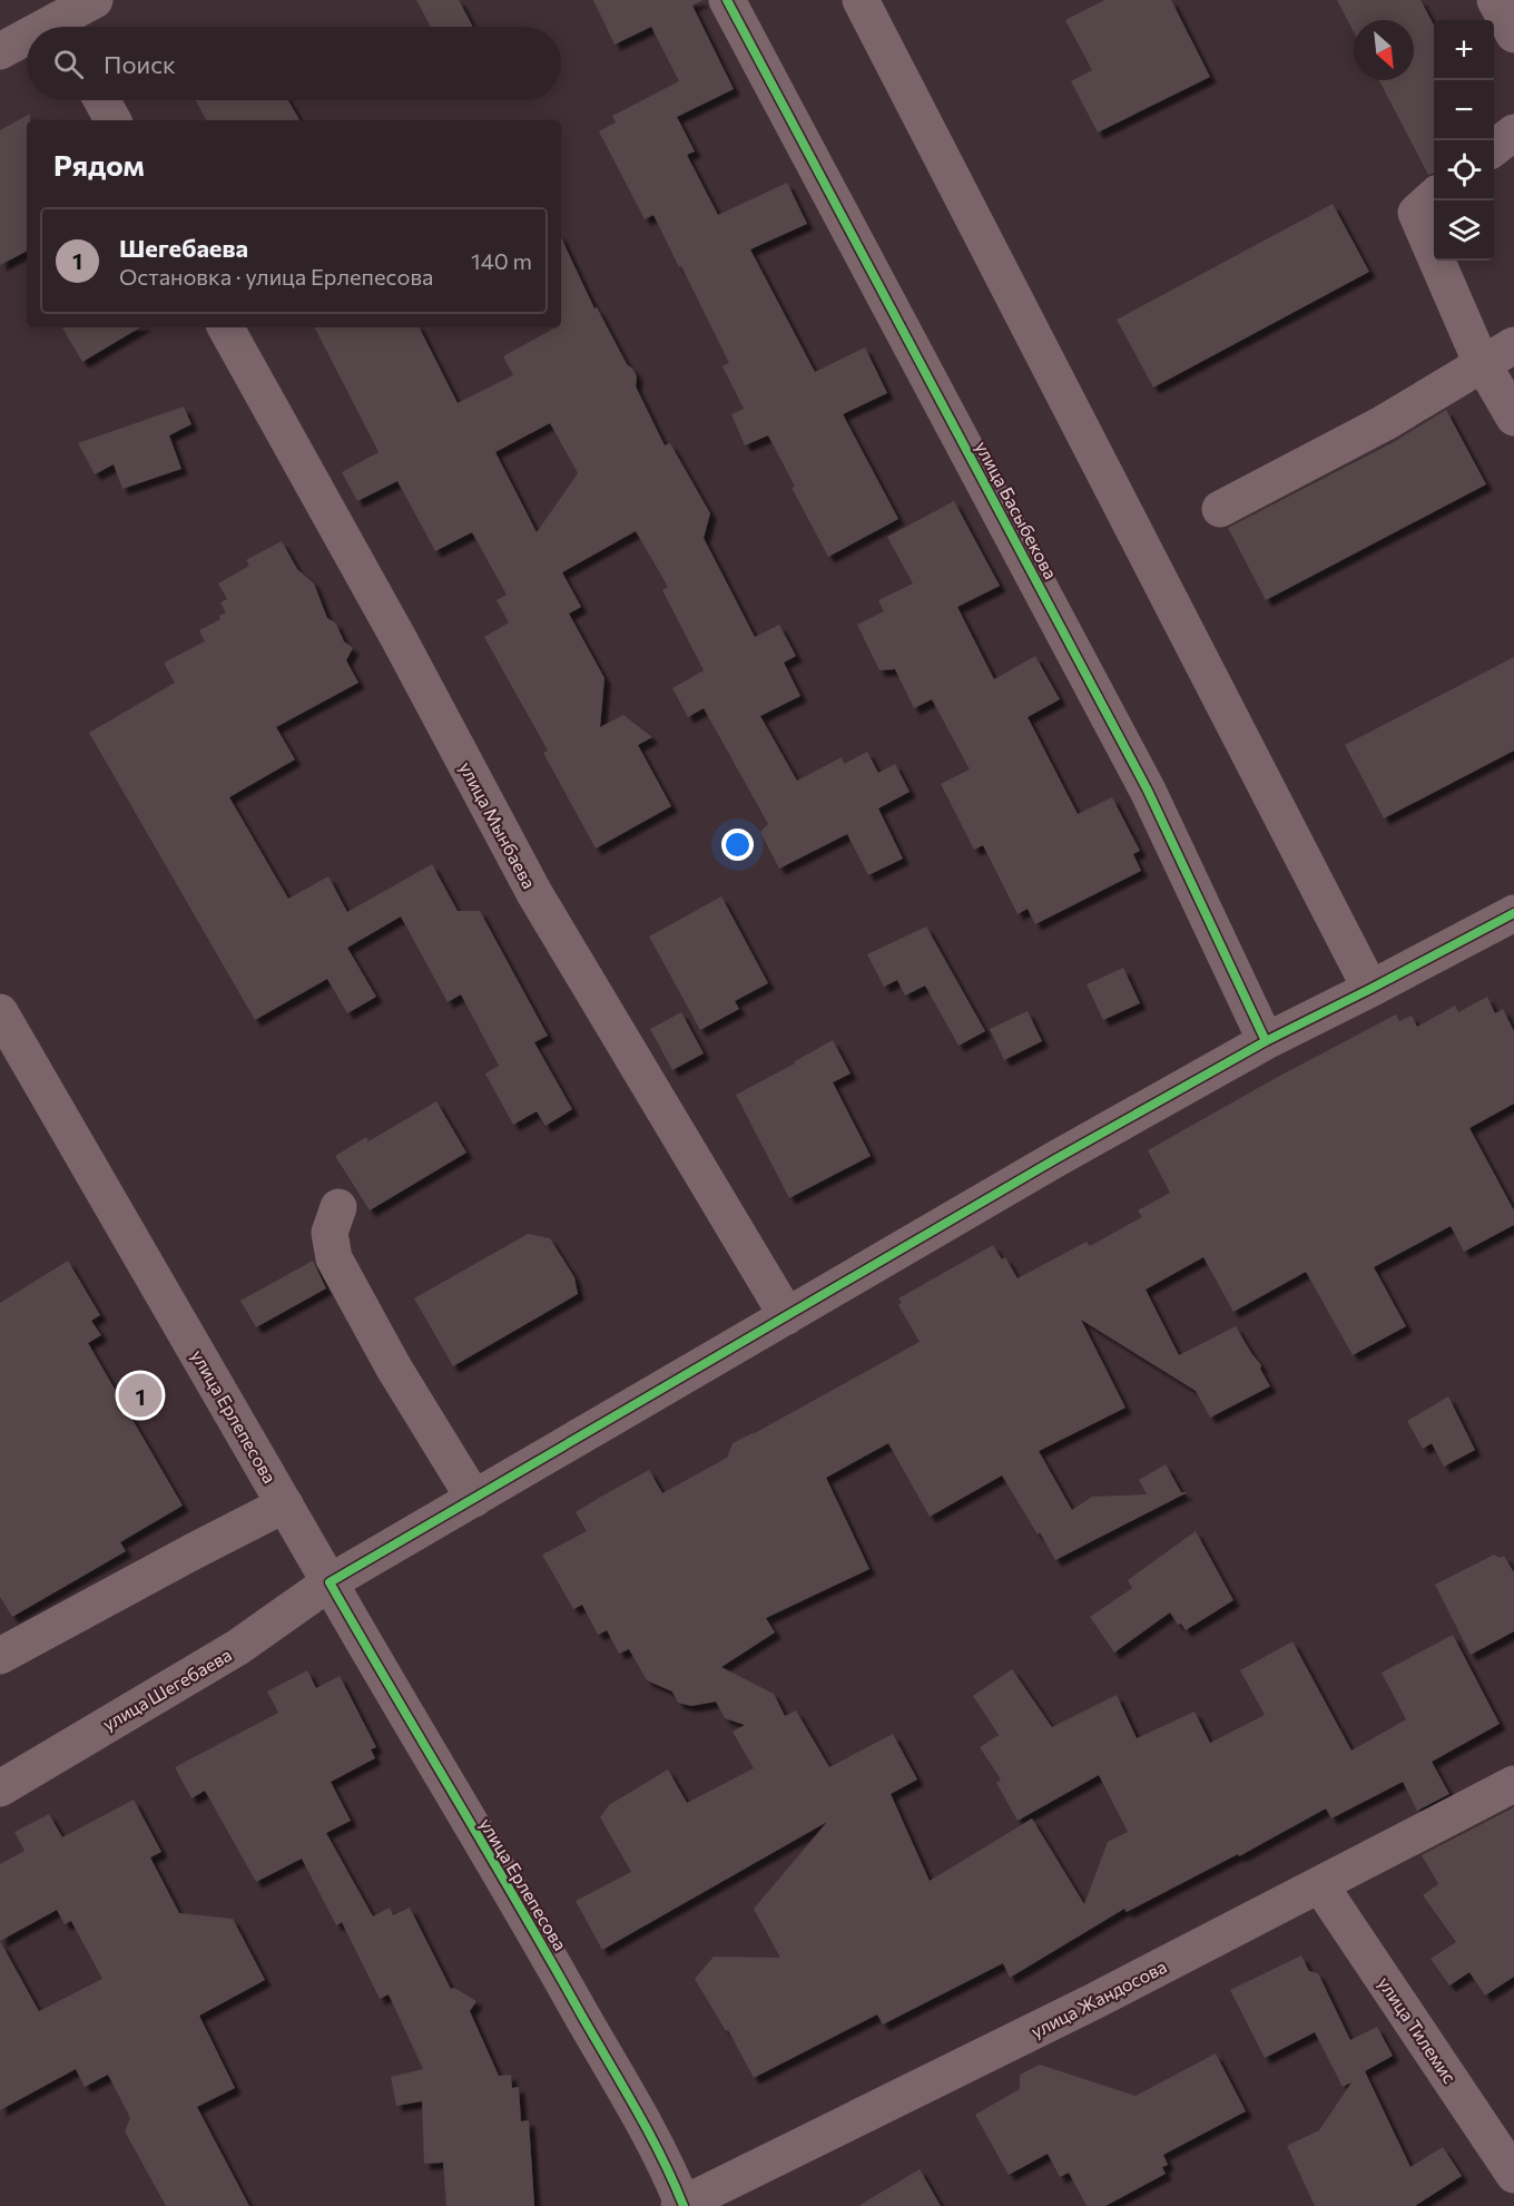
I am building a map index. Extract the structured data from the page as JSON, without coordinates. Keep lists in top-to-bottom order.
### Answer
{
  "streets": {
    "street": [
      "улица Басыбекова",
      "улица Мынбаева",
      "улица Ерлепесова",
      "улица Шегебаева",
      "улица Жандосова",
      "улица Тилемис"
    ]
  },
  "crossings": [
    ["улица Басыбекова", "улица Шегебаева"],
    ["улица Мынбаева", "улица Шегебаева"],
    ["улица Ерлепесова", "улица Шегебаева"],
    ["улица Ерлепесова", "улица Жандосова"],
    ["улица Жандосова", "улица Тилемис"]
  ],
  "north": "bottom right",
  "page": {
    "map_buttons": ["+", "−"],
    "search": "Поиск",
    "heading": "Рядом",
    "list": [
      {
        "mark": "1",
        "name": "Шегебаева",
        "note": "Остановка · улица Ерлепесова",
        "value": "140 m"
      }
    ],
    "pins": "1"
  }
}
